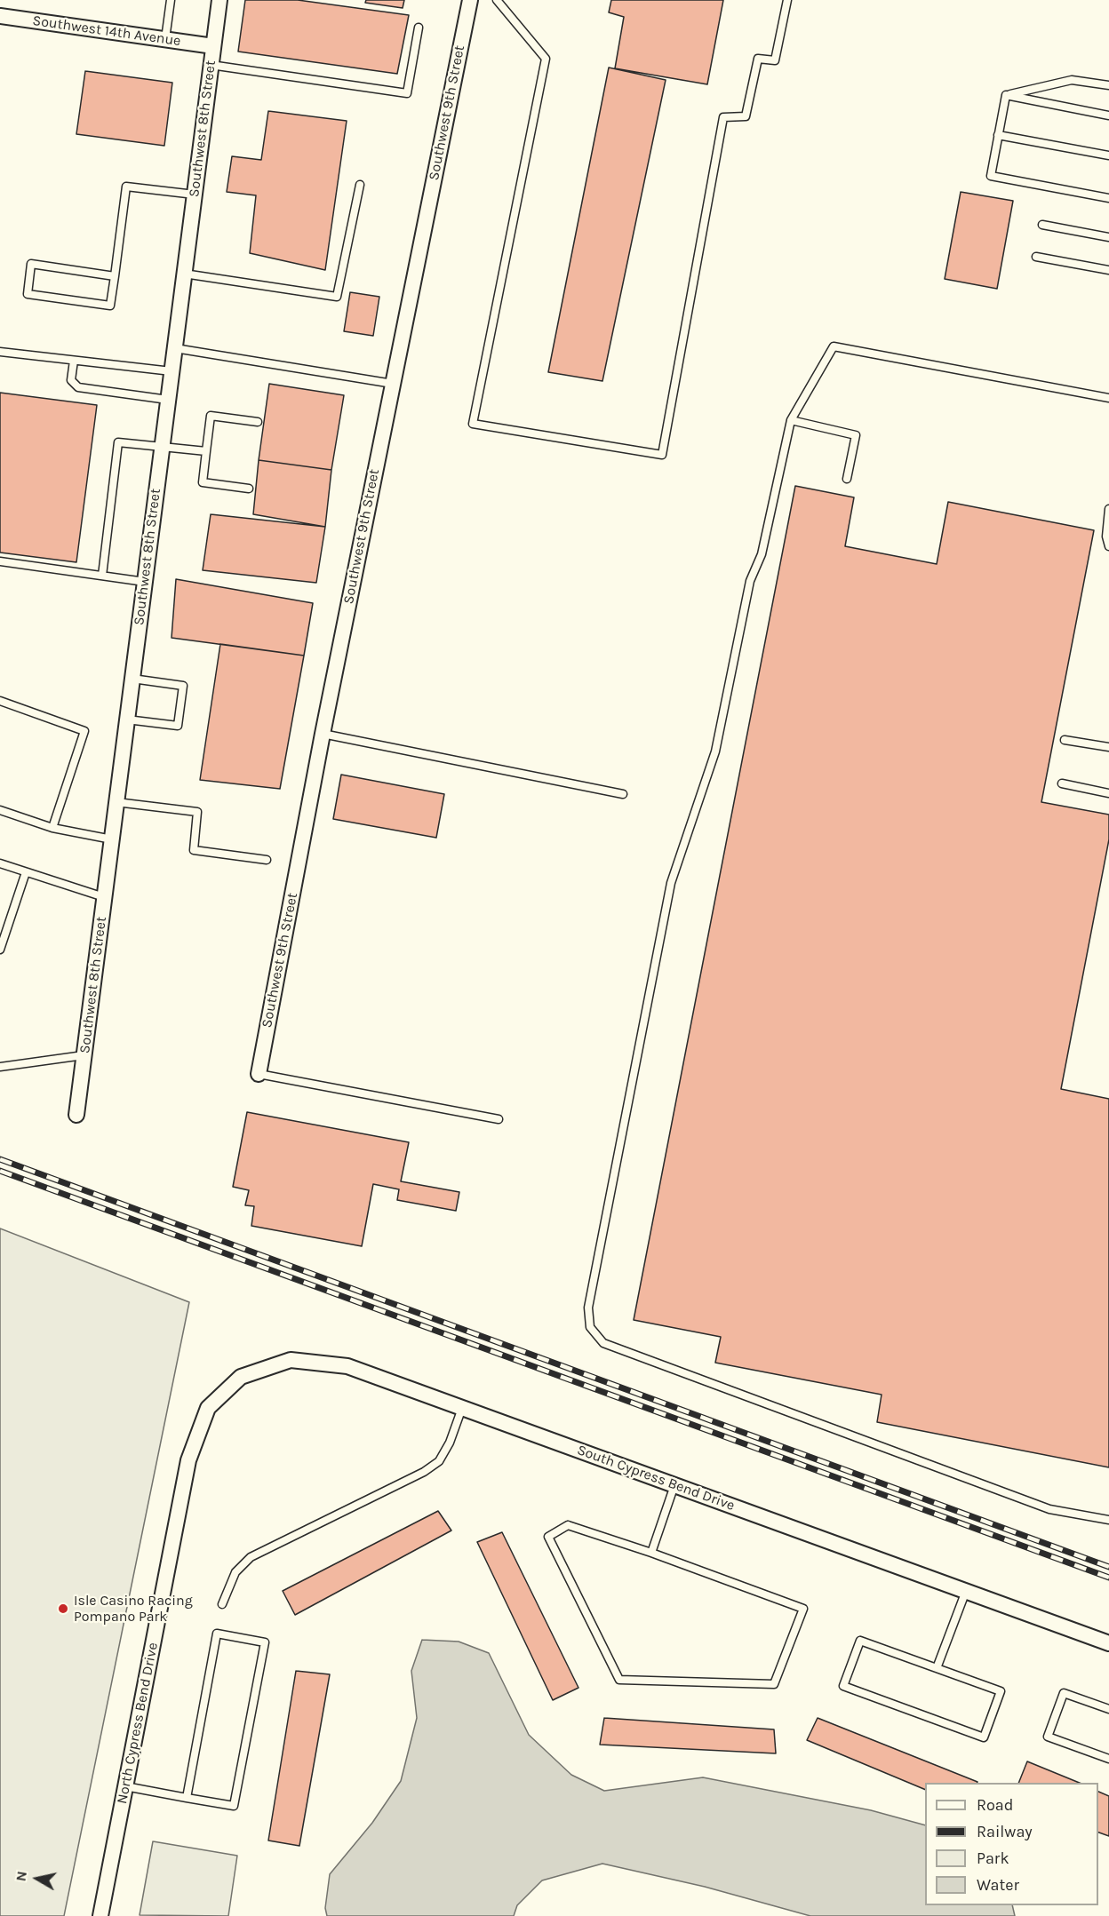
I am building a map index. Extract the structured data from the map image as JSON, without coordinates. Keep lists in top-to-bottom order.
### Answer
{
  "streets": {
    "street": [
      "Southwest 14th Avenue",
      "Southwest 9th Street",
      "Southwest 8th Street",
      "South Cypress Bend Drive",
      "North Cypress Bend Drive"
    ]
  },
  "crossings": [
    ["Southwest 14th Avenue", "Southwest 8th Street"],
    ["South Cypress Bend Drive", "North Cypress Bend Drive"]
  ],
  "places": ["Isle Casino Racing Pompano Park"],
  "legend": [
    "Road",
    "Railway",
    "Park",
    "Water"
  ],
  "north": "left"
}
